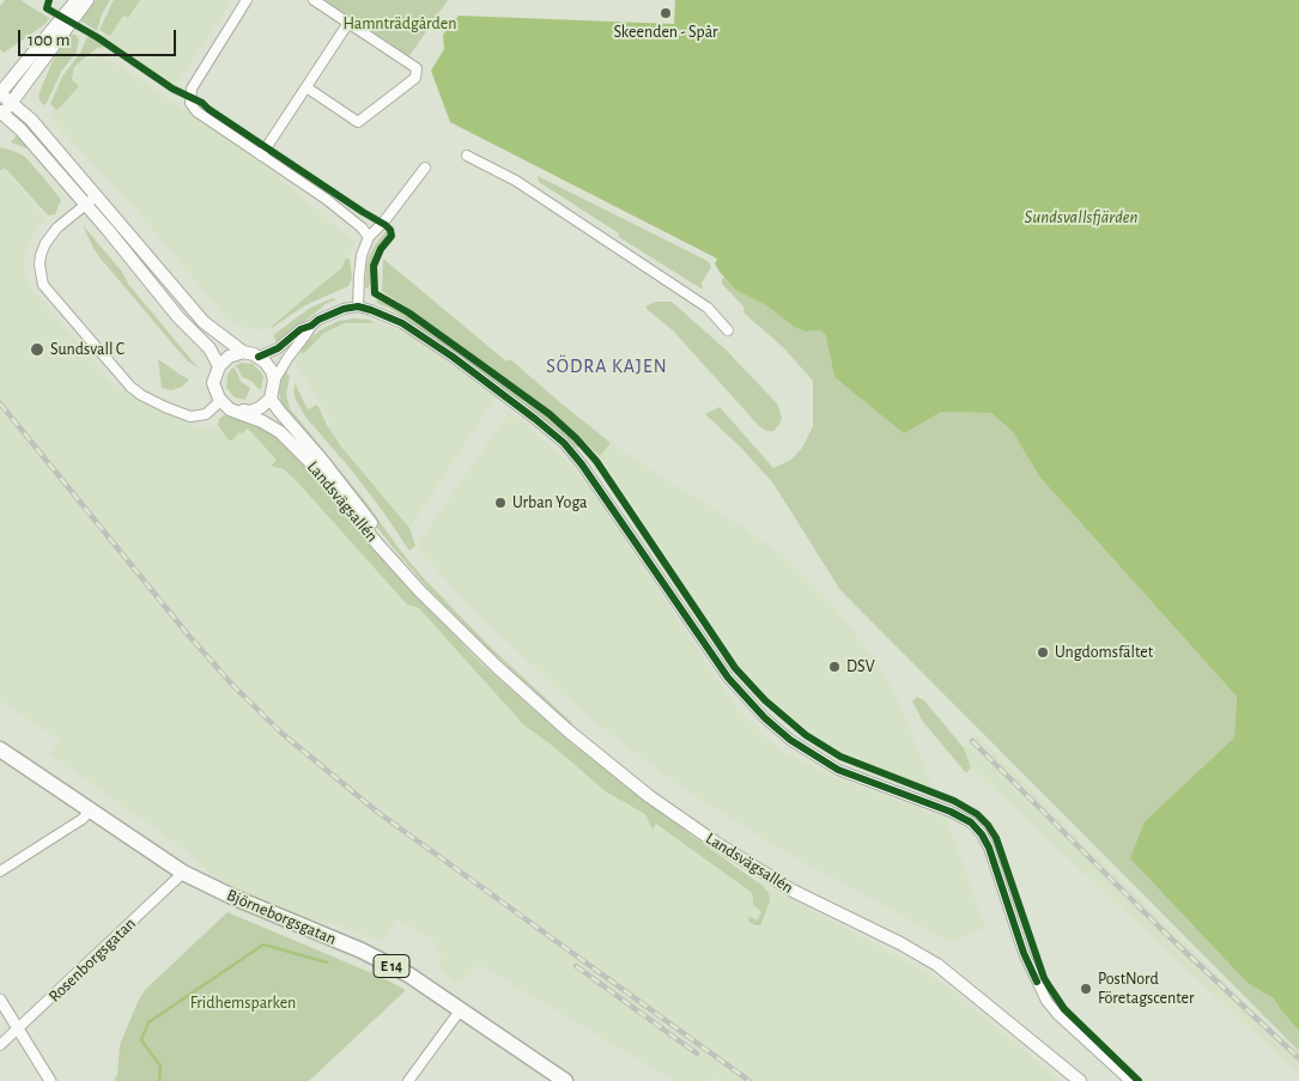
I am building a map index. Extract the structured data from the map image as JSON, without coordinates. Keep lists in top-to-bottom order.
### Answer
{
  "streets": {
    "highway": ["Björneborgsgatan", "E 14"],
    "main road": ["Landsvägsallén"],
    "street": ["Rosenborgsgatan"]
  },
  "crossings": [
    ["Björneborgsgatan", "Rosenborgsgatan"]
  ],
  "districts": ["SÖDRA KAJEN"],
  "water": ["Sundsvallsfjärden"],
  "parks": ["Hamnträdgården", "Fridhemsparken"],
  "places": [
    "Skeenden - Spår",
    "Sundsvall C",
    "Urban Yoga",
    "Ungdomsfältet",
    "DSV",
    "PostNord Företagscenter"
  ],
  "scale_bar": "100 m"
}
